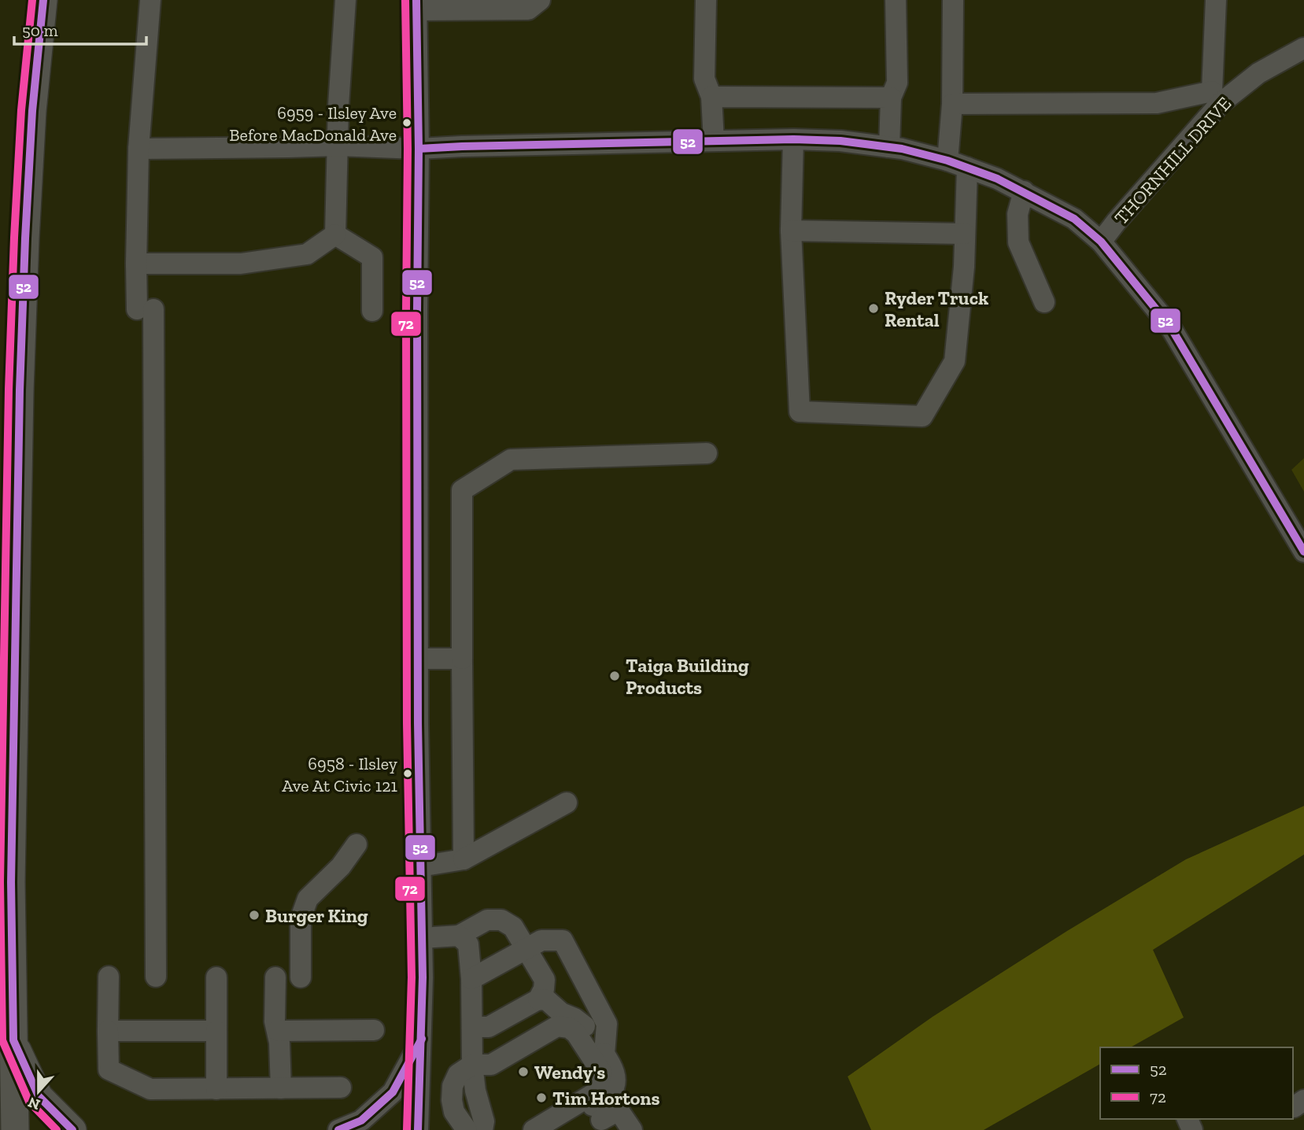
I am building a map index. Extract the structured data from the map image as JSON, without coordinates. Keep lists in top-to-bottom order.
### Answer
{
  "streets": {
    "street": ["THORNHILL DRIVE"]
  },
  "places": [
    "6959 - Ilsley Ave Before MacDonald Ave",
    "Ryder Truck Rental",
    "Taiga Building Products",
    "6958 - Ilsley Ave At Civic 121",
    "Burger King",
    "Wendy's",
    "Tim Hortons"
  ],
  "lines": ["transit line 52", "transit line 72"],
  "legend": ["52", "72"],
  "scale_bar": "50 m",
  "north": "bottom"
}
